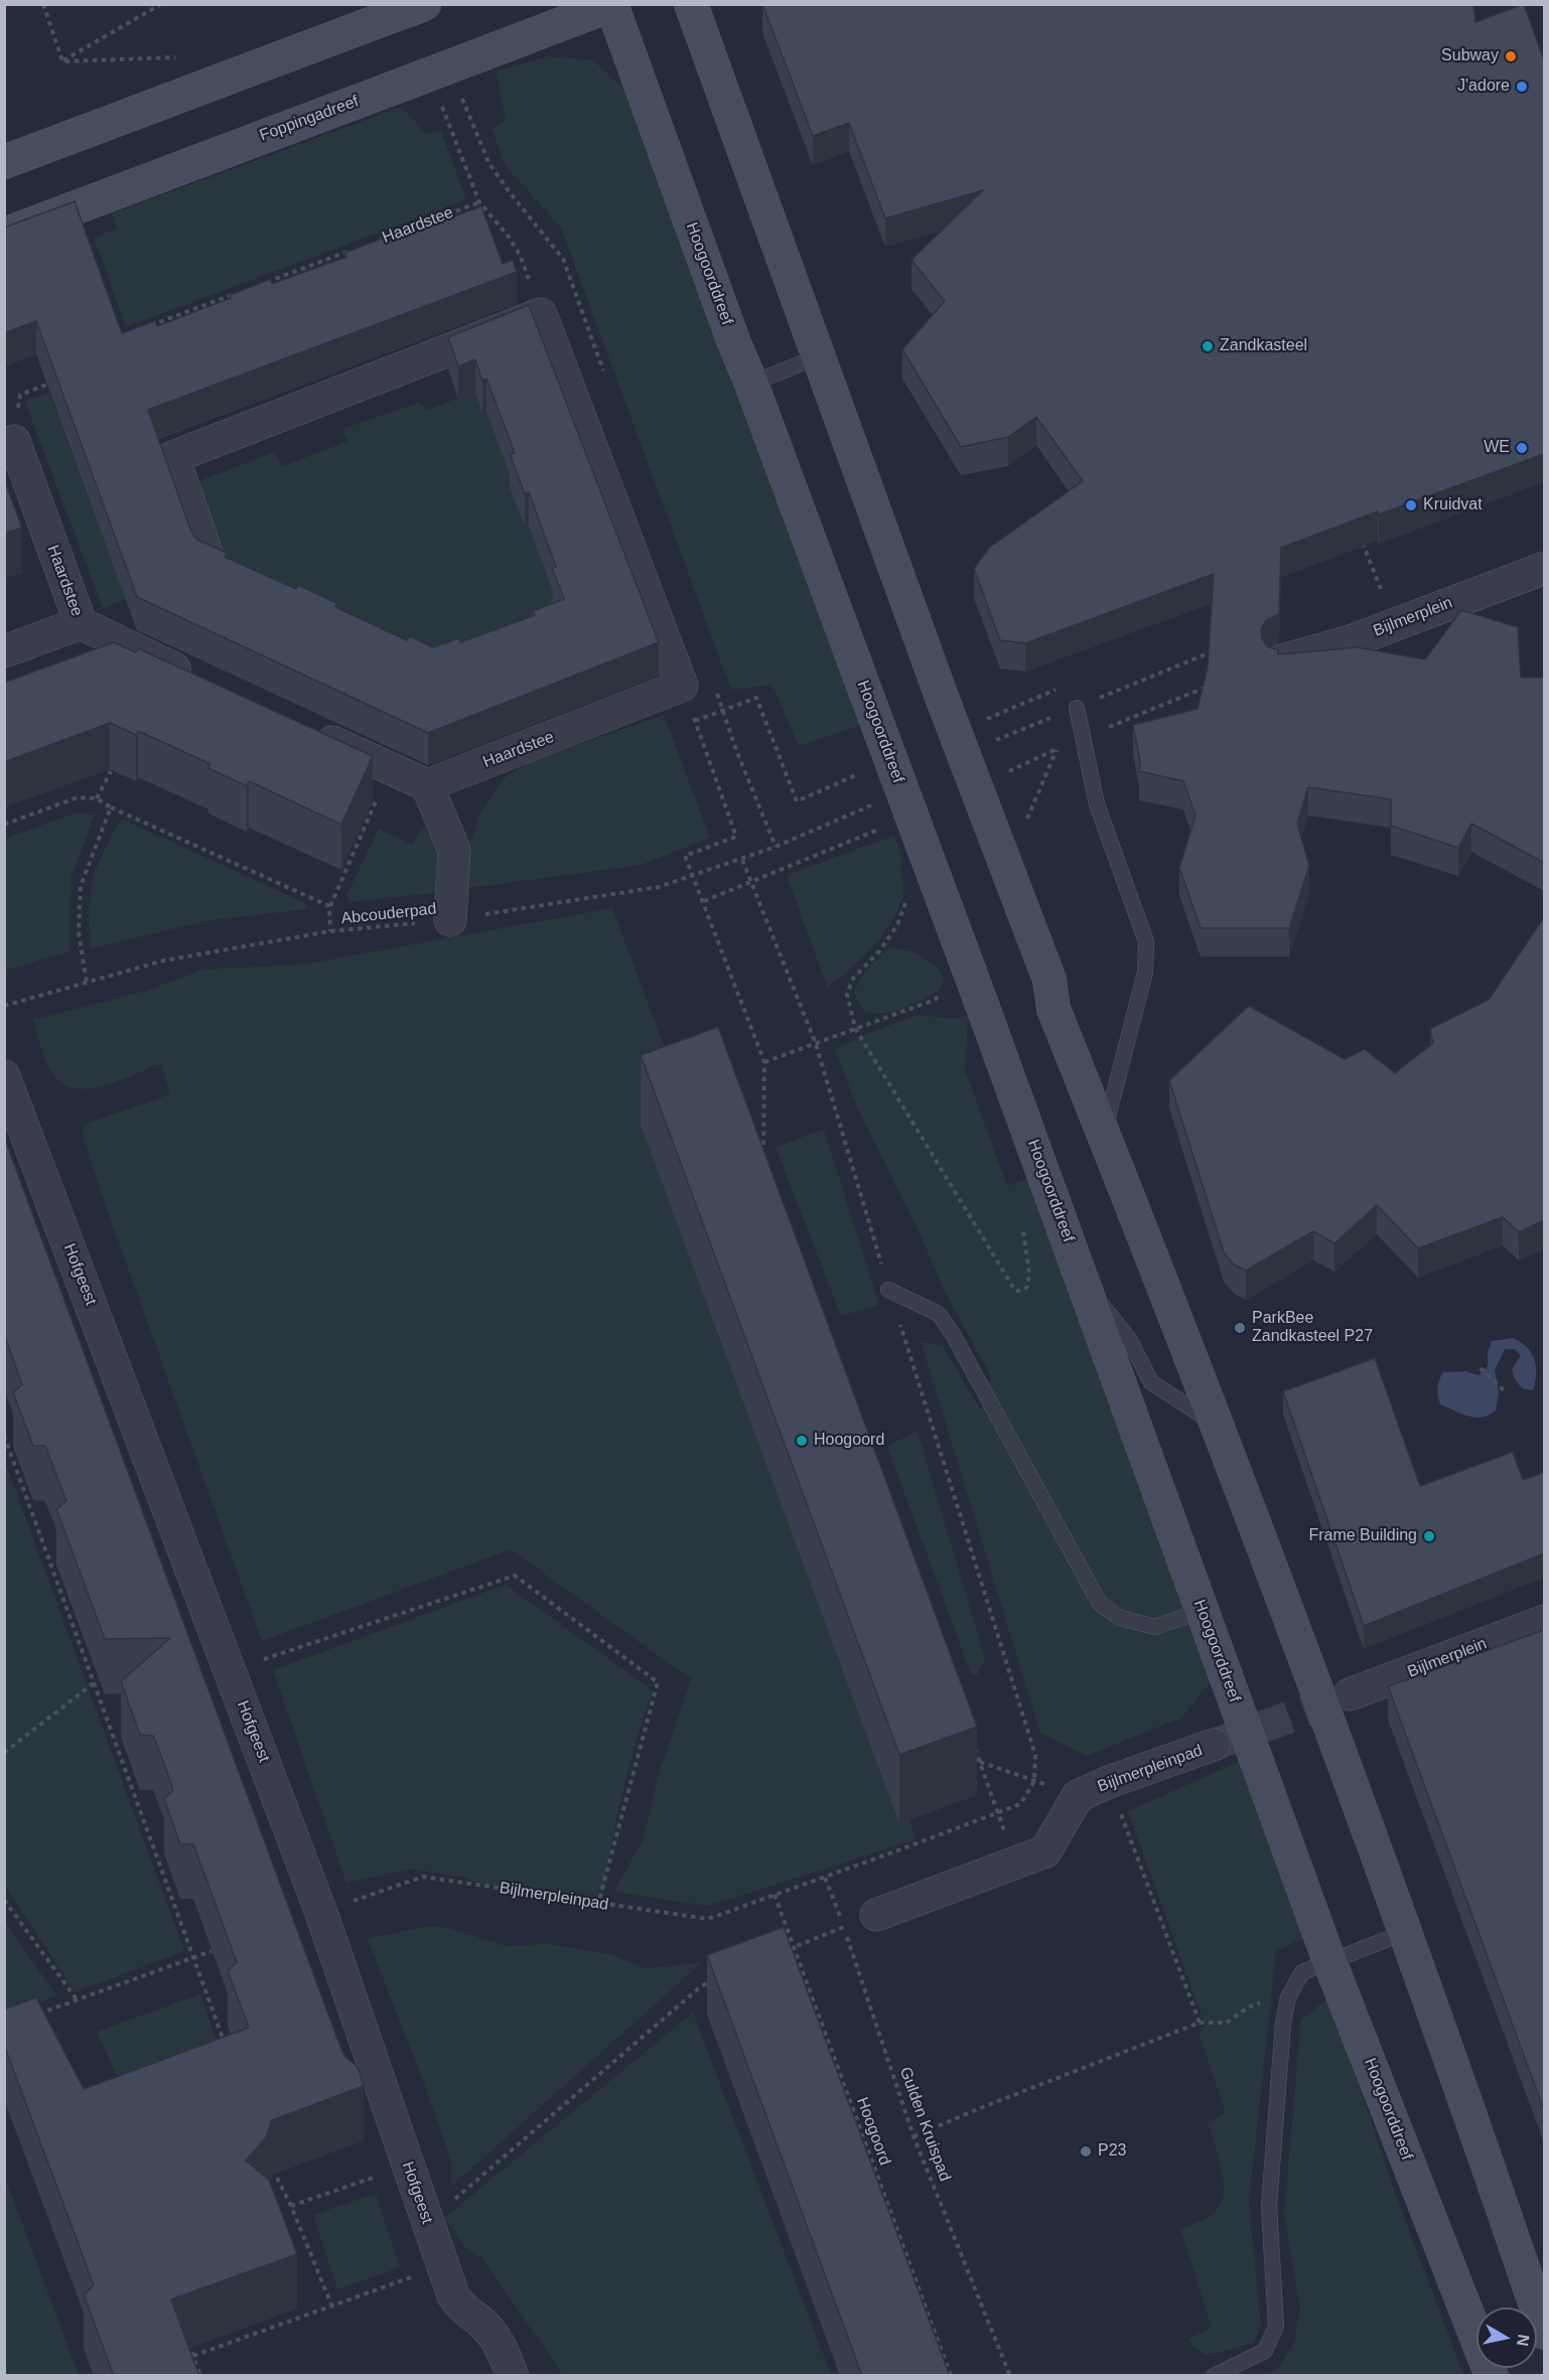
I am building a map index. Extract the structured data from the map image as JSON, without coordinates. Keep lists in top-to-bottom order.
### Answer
{
  "streets": {
    "street": [
      "Foppingadreef",
      "Haardstee",
      "Hoogoorddreef",
      "Bijlmerplein",
      "Hofgeest",
      "Bijlmerpleinpad"
    ],
    "path": ["Abcouderpad", "Gulden Kruispad", "Hoogoord"]
  },
  "crossings": [
    ["Foppingadreef", "Hoogoorddreef"],
    ["Hofgeest", "Bijlmerpleinpad"],
    ["Bijlmerpleinpad", "Gulden Kruispad"],
    ["Bijlmerpleinpad", "Hoogoord"]
  ],
  "places": [
    "Subway",
    "J'adore",
    "Zandkasteel",
    "WE",
    "Kruidvat",
    "ParkBee Zandkasteel P27",
    "Hoogoord",
    "Frame Building",
    "P23"
  ],
  "north": "right"
}
